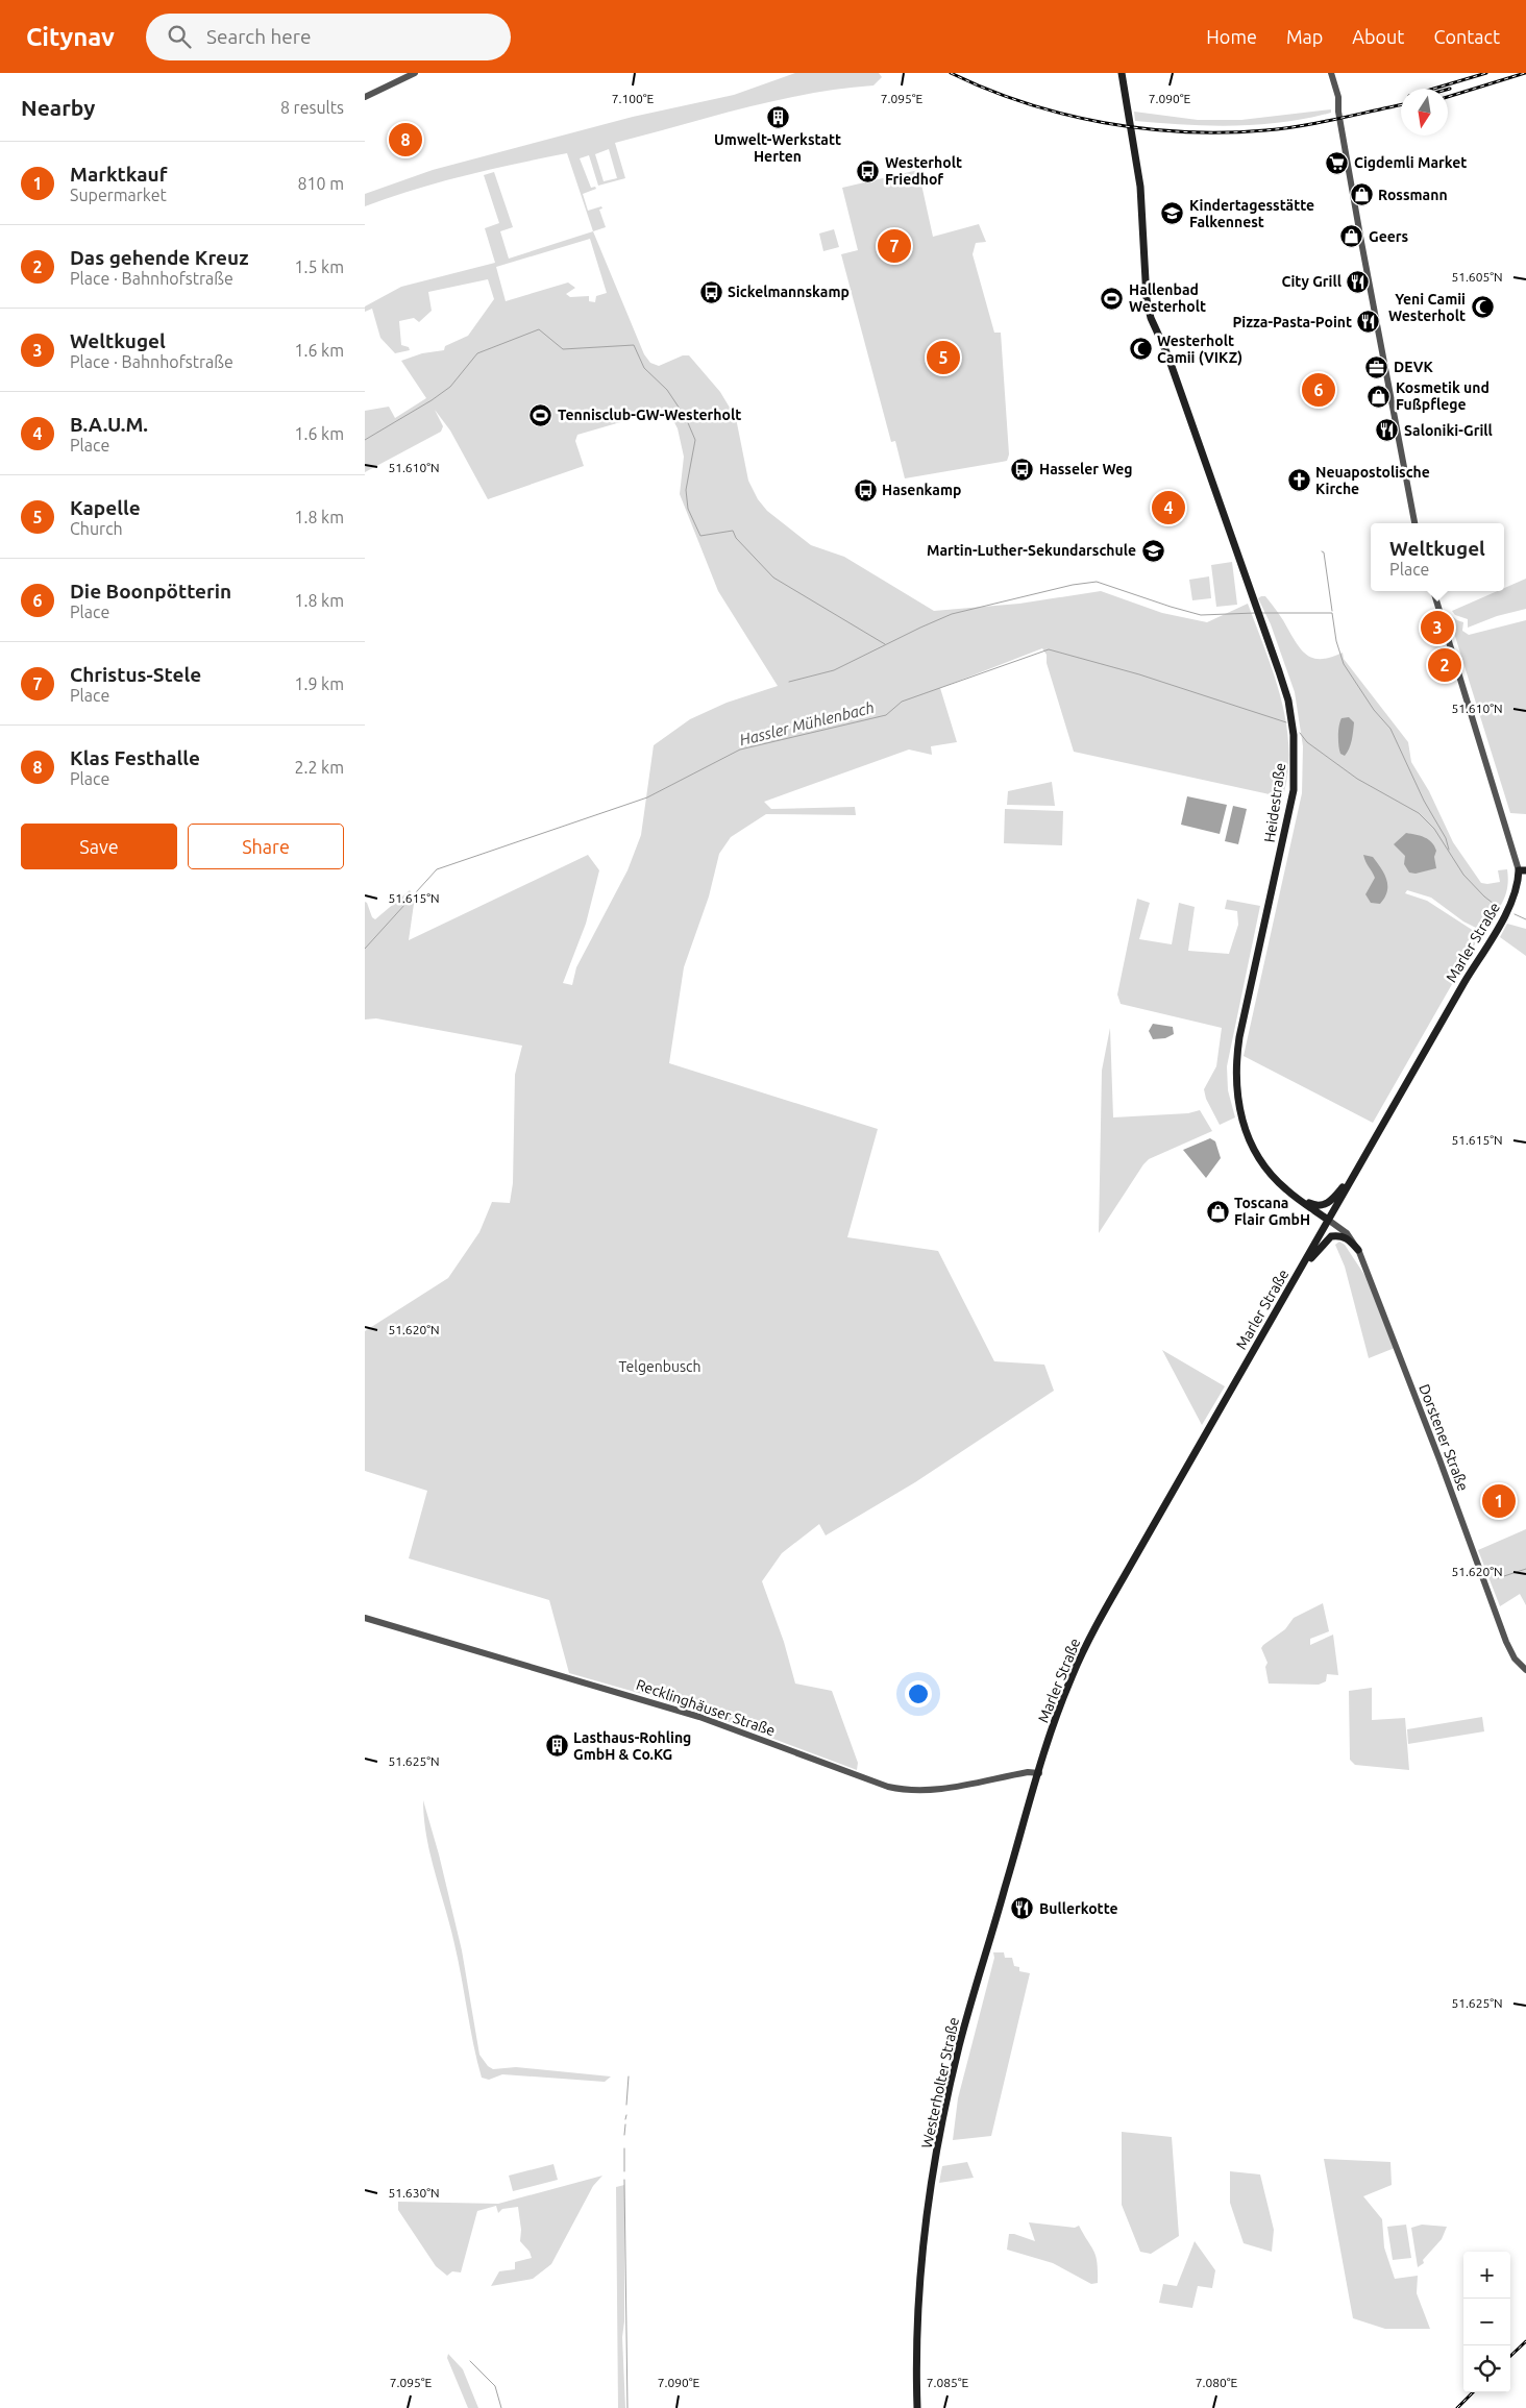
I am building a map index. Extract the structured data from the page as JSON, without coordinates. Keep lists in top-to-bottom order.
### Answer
{
  "streets": {
    "main road": ["Heidestraße", "Marler Straße", "Westerholter Straße"],
    "street": ["Dorstener Straße", "Recklinghäuser Straße"]
  },
  "crossings": [
    ["Heidestraße", "Marler Straße"],
    ["Heidestraße", "Dorstener Straße"],
    ["Marler Straße", "Dorstener Straße"],
    ["Marler Straße", "Recklinghäuser Straße"],
    ["Marler Straße", "Westerholter Straße"],
    ["Recklinghäuser Straße", "Westerholter Straße"]
  ],
  "water": ["Hassler Mühlenbach"],
  "parks": ["Telgenbusch"],
  "places": {
    "building": ["Umwelt-Werkstatt Herten", "Lasthaus-Rohling GmbH & Co.KG"],
    "supermarket": ["Cigdemli Market"],
    "bus stop": [
      "Westerholt Friedhof",
      "Sickelmannskamp",
      "Hasseler Weg",
      "Hasenkamp"
    ],
    "shop": [
      "Rossmann",
      "Geers",
      "Kosmetik und Fußpflege",
      "Toscana Flair GmbH"
    ],
    "school or university": ["Kindertagesstätte Falkennest", "Martin-Luther-Sekundarschule"],
    "restaurant": [
      "City Grill",
      "Pizza-Pasta-Point",
      "Saloniki-Grill",
      "Bullerkotte"
    ],
    "sports": ["Hallenbad Westerholt", "Tennisclub-GW-Westerholt"],
    "mosque": ["Yeni Camii Westerholt", "Westerholt Camii (VIKZ)"],
    "office": ["DEVK"],
    "church": ["Neuapostolische Kirche"]
  },
  "north": "bottom",
  "page": {
    "header": "Citynav",
    "search": "Search here",
    "nav": [
      "Home",
      "Map",
      "About",
      "Contact"
    ],
    "heading": ["Nearby", "8 results"],
    "pins": [
      "8",
      "7",
      "5",
      "6",
      "4",
      "3",
      "2",
      "1"
    ],
    "list": [
      {
        "mark": "1",
        "name": "Marktkauf",
        "note": "Supermarket",
        "value": "810 m"
      },
      {
        "mark": "2",
        "name": "Das gehende Kreuz",
        "note": "Place · Bahnhofstraße",
        "value": "1.5 km"
      },
      {
        "mark": "3",
        "name": "Weltkugel",
        "note": "Place · Bahnhofstraße",
        "value": "1.6 km"
      },
      {
        "mark": "4",
        "name": "B.A.U.M.",
        "note": "Place",
        "value": "1.6 km"
      },
      {
        "mark": "5",
        "name": "Kapelle",
        "note": "Church",
        "value": "1.8 km"
      },
      {
        "mark": "6",
        "name": "Die Boonpötterin",
        "note": "Place",
        "value": "1.8 km"
      },
      {
        "mark": "7",
        "name": "Christus-Stele",
        "note": "Place",
        "value": "1.9 km"
      },
      {
        "mark": "8",
        "name": "Klas Festhalle",
        "note": "Place",
        "value": "2.2 km"
      }
    ],
    "popup": ["Weltkugel", "Place"],
    "buttons": ["Save", "Share"],
    "map_buttons": ["+", "−"]
  },
  "coordinates": [
    "7.100°E",
    "7.095°E",
    "7.090°E",
    "51.605°N",
    "51.610°N",
    "51.615°N",
    "51.620°N",
    "51.625°N",
    "51.630°N",
    "7.085°E",
    "7.080°E"
  ]
}
